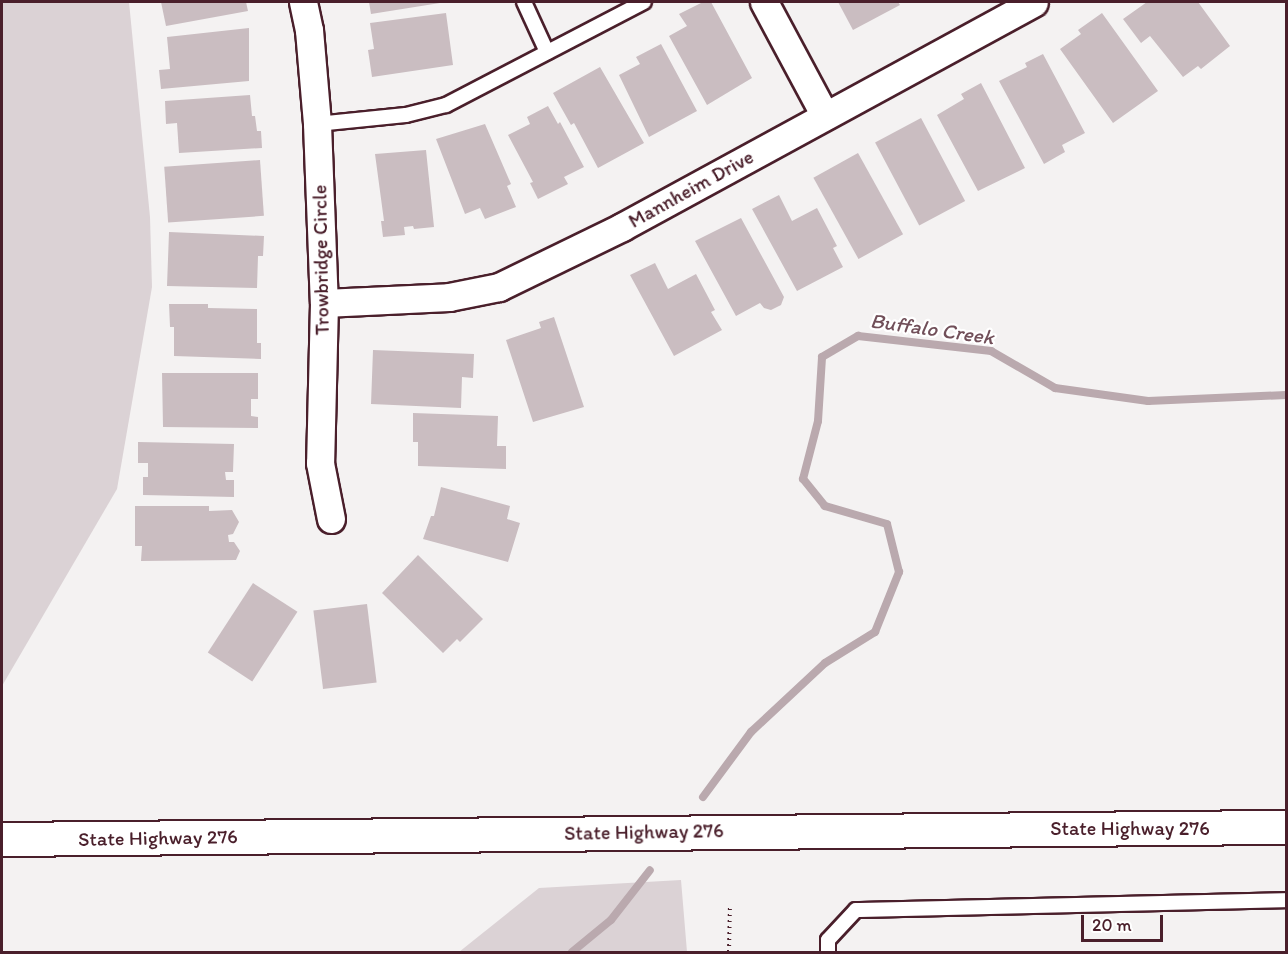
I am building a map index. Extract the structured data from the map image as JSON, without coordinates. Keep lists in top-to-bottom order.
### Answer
{
  "streets": {
    "street": ["Mannheim Drive", "Trowbridge Circle", "State Highway 276"]
  },
  "crossings": [
    ["Mannheim Drive", "Trowbridge Circle"]
  ],
  "water": ["Buffalo Creek"],
  "scale_bar": "20 m"
}
